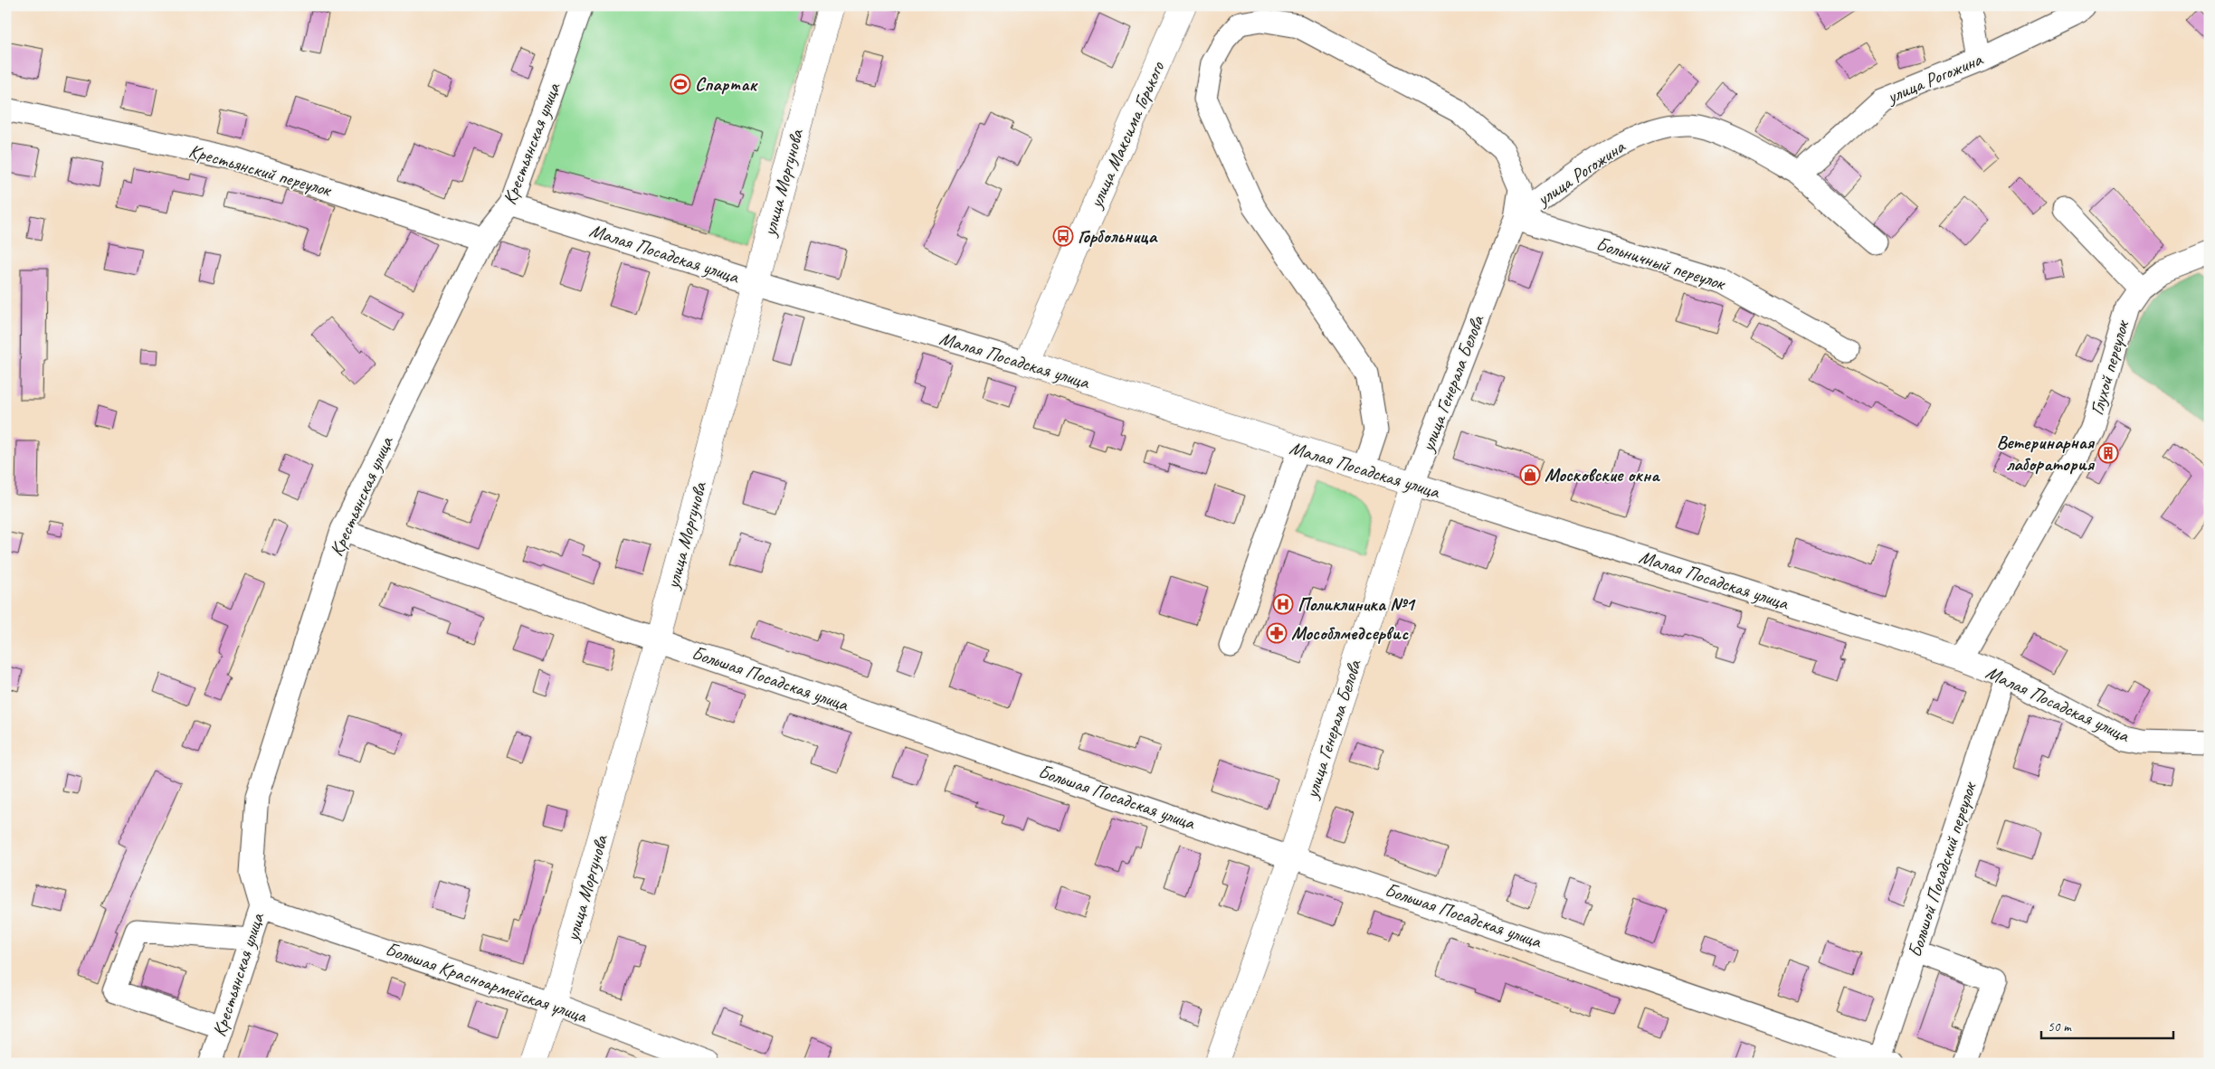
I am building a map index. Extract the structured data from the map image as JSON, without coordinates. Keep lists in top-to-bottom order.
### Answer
{
  "streets": {
    "main road": [
      "улица Максима Горького",
      "улица Моргунова",
      "Малая Посадская улица",
      "улица Генерала Белова"
    ],
    "street": [
      "улица Рогожина",
      "Крестьянская улица",
      "Крестьянский переулок",
      "Больничный переулок",
      "Глухой переулок",
      "Большая Посадская улица",
      "Большой Посадский переулок",
      "Большая Красноармейская улица"
    ]
  },
  "crossings": [
    ["улица Рогожина", "Больничный переулок"],
    ["улица Рогожина", "улица Генерала Белова"],
    ["улица Максима Горького", "Малая Посадская улица"],
    ["Крестьянская улица", "Крестьянский переулок"],
    ["Крестьянская улица", "Малая Посадская улица"],
    ["Крестьянская улица", "Большая Посадская улица"],
    ["Крестьянская улица", "Большая Красноармейская улица"],
    ["улица Моргунова", "Малая Посадская улица"],
    ["улица Моргунова", "Большая Посадская улица"],
    ["улица Моргунова", "Большая Красноармейская улица"],
    ["Малая Посадская улица", "Глухой переулок"],
    ["Малая Посадская улица", "улица Генерала Белова"],
    ["Малая Посадская улица", "Большой Посадский переулок"],
    ["Больничный переулок", "улица Генерала Белова"],
    ["улица Генерала Белова", "Большая Посадская улица"],
    ["Большая Посадская улица", "Большой Посадский переулок"]
  ],
  "places": {
    "sports": ["Спартак"],
    "bus stop": ["Горбольница"],
    "building": ["Ветеринарная лаборатория"],
    "shop": ["Московские окна"],
    "hospital": ["Поликлиника №1"],
    "pharmacy": ["Мособлмедсервис"]
  },
  "scale_bar": "50 m"
}
